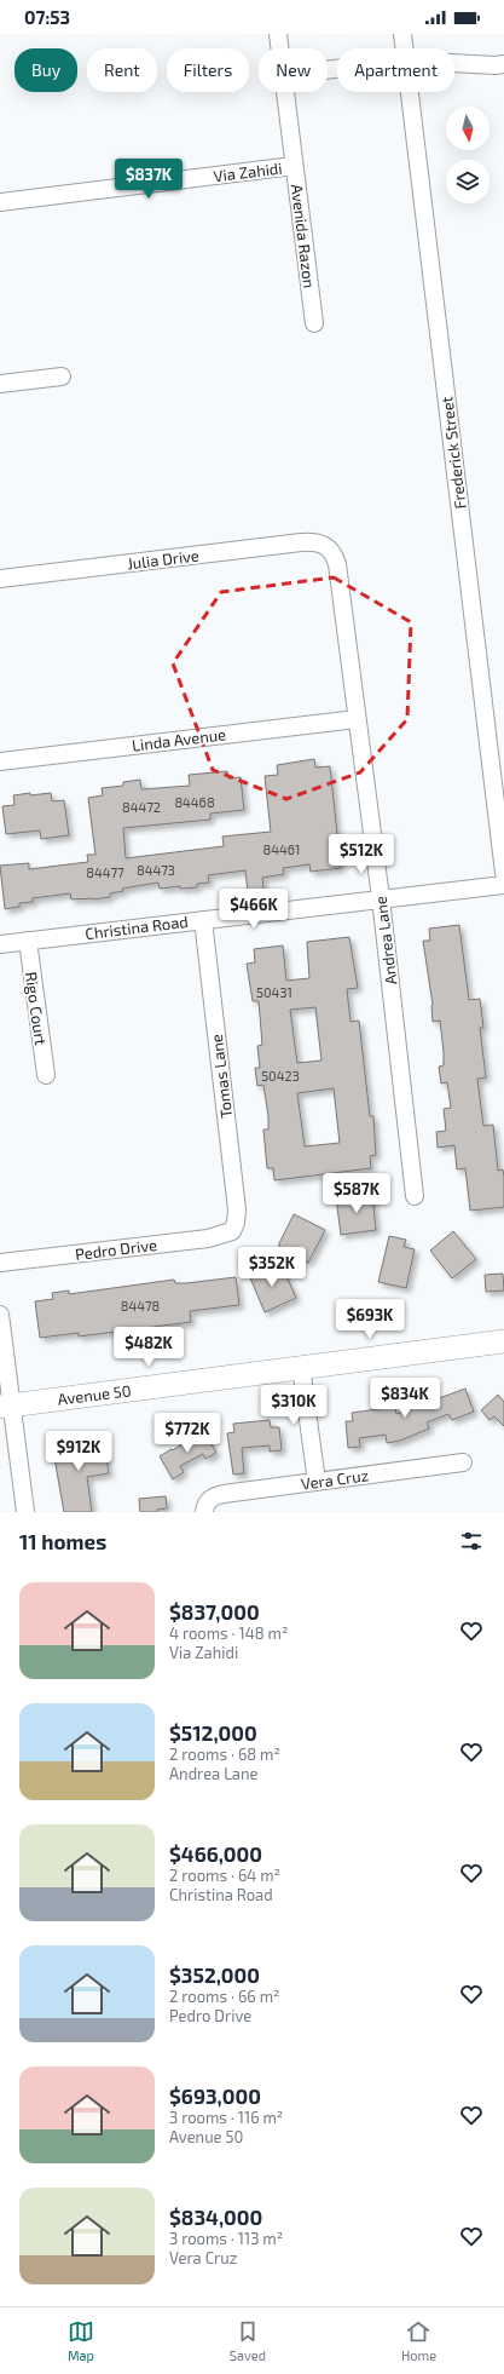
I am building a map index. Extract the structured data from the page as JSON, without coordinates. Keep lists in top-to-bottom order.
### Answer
{
  "streets": {
    "main road": ["Avenue 50"],
    "street": [
      "Via Zahidi",
      "Avenida Razon",
      "Frederick Street",
      "Julia Drive",
      "Linda Avenue",
      "Christina Road",
      "Andrea Lane",
      "Rigo Court",
      "Tomas Lane",
      "Pedro Drive",
      "Vera Cruz"
    ]
  },
  "crossings": [
    ["Via Zahidi", "Avenida Razon"],
    ["Julia Drive", "Andrea Lane"],
    ["Linda Avenue", "Andrea Lane"],
    ["Christina Road", "Andrea Lane"],
    ["Christina Road", "Rigo Court"],
    ["Christina Road", "Tomas Lane"],
    ["Tomas Lane", "Pedro Drive"]
  ],
  "house_numbers": [
    "84468",
    "84472",
    "84461",
    "84473",
    "84477",
    "50431",
    "50423",
    "84478"
  ],
  "north": "bottom",
  "page": {
    "status": "07:53",
    "chip": [
      "Buy",
      "Rent",
      "Filters",
      "New",
      "Apartment"
    ],
    "price": [
      "$837K",
      "$512K",
      "$466K",
      "$587K",
      "$352K",
      "$693K",
      "$482K",
      "$834K",
      "$310K",
      "$772K",
      "$912K"
    ],
    "heading": "11 homes",
    "list": [
      {
        "name": "$837,000",
        "note": "4 rooms · 148 m² · Via Zahidi"
      },
      {
        "name": "$512,000",
        "note": "2 rooms · 68 m² · Andrea Lane"
      },
      {
        "name": "$466,000",
        "note": "2 rooms · 64 m² · Christina Road"
      },
      {
        "name": "$352,000",
        "note": "2 rooms · 66 m² · Pedro Drive"
      },
      {
        "name": "$693,000",
        "note": "3 rooms · 116 m² · Avenue 50"
      },
      {
        "name": "$834,000",
        "note": "3 rooms · 113 m² · Vera Cruz"
      }
    ],
    "tabs": ["Map", "Saved", "Home"]
  }
}
